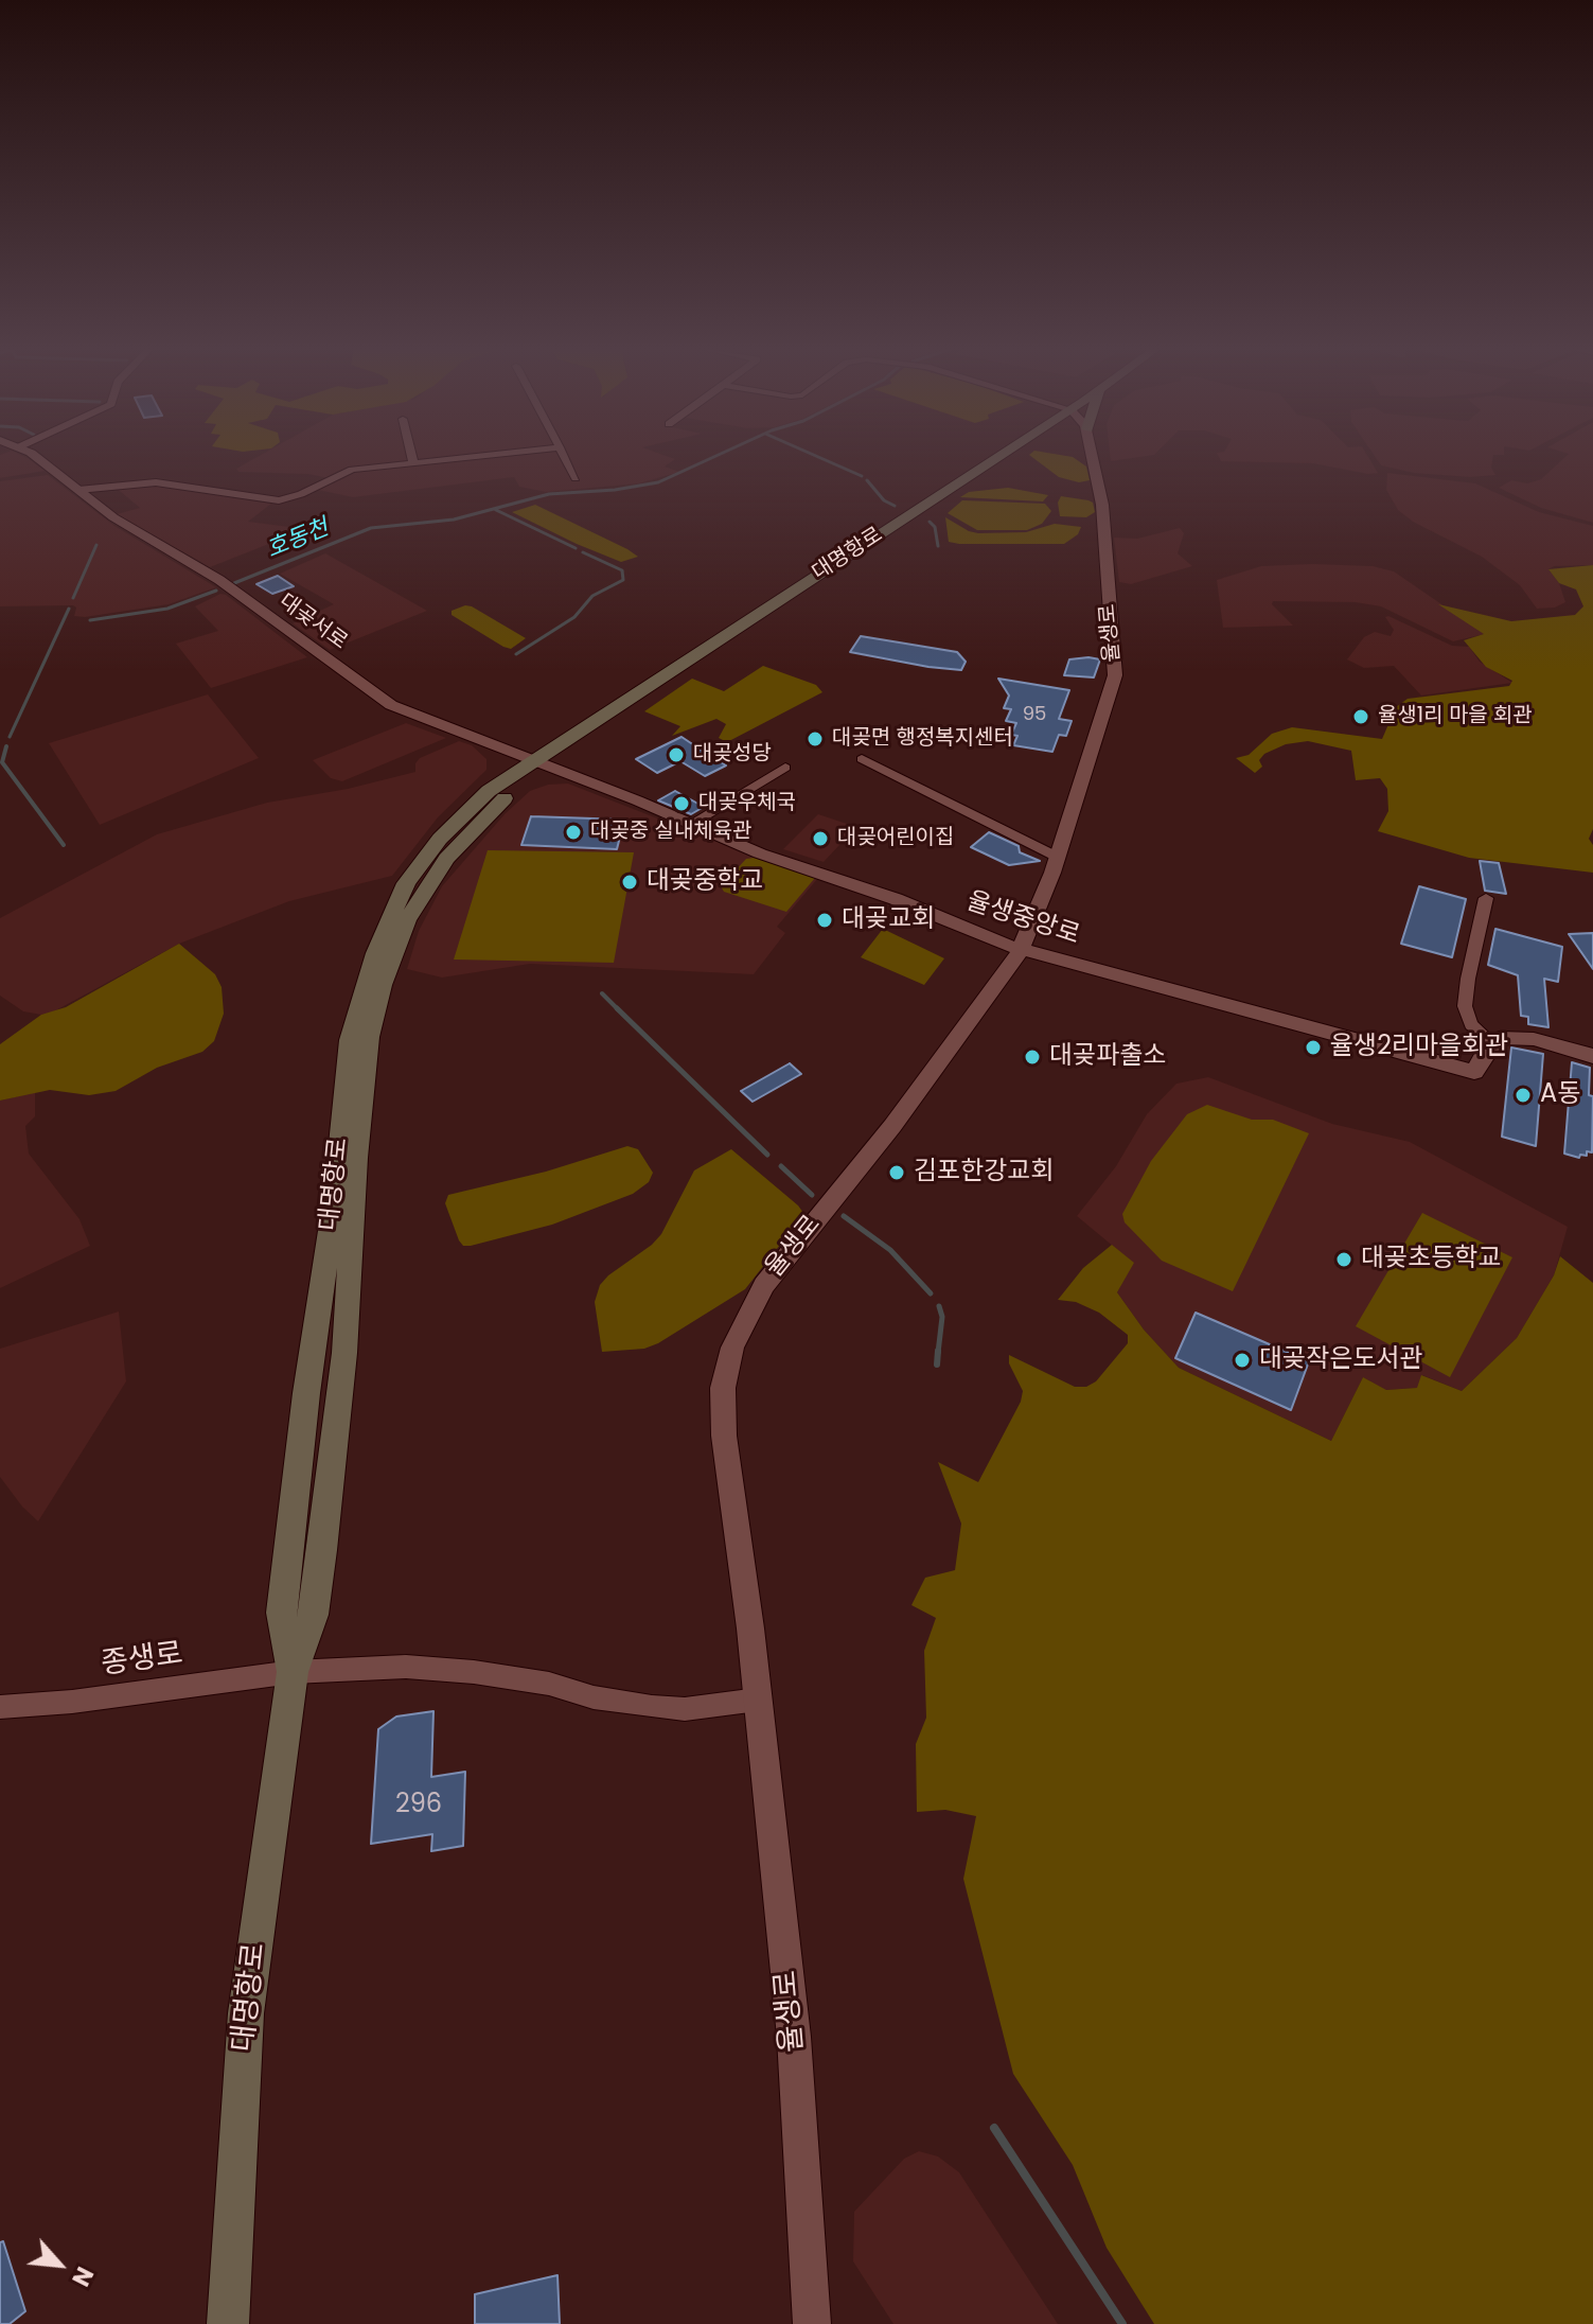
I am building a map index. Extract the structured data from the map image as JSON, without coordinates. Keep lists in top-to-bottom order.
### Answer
{
  "streets": {
    "main road": ["대명항로"],
    "street": [
      "대곶서로",
      "율생로",
      "율생중앙로",
      "종생로"
    ]
  },
  "crossings": [
    ["대명항로", "대곶서로"],
    ["대명항로", "율생중앙로"],
    ["대명항로", "종생로"],
    ["대곶서로", "율생중앙로"],
    ["율생로", "율생중앙로"]
  ],
  "water": ["호동천"],
  "places": [
    "율생1리 마을 회관",
    "대곶면 행정복지센터",
    "대곶성당",
    "대곶우체국",
    "대곶중 실내체육관",
    "대곶어린이집",
    "대곶중학교",
    "대곶교회",
    "율생2리마을회관",
    "대곶파출소",
    "A동",
    "김포한강교회",
    "대곶초등학교",
    "대곶작은도서관"
  ],
  "house_numbers": ["95", "296"],
  "north": "bottom right"
}
